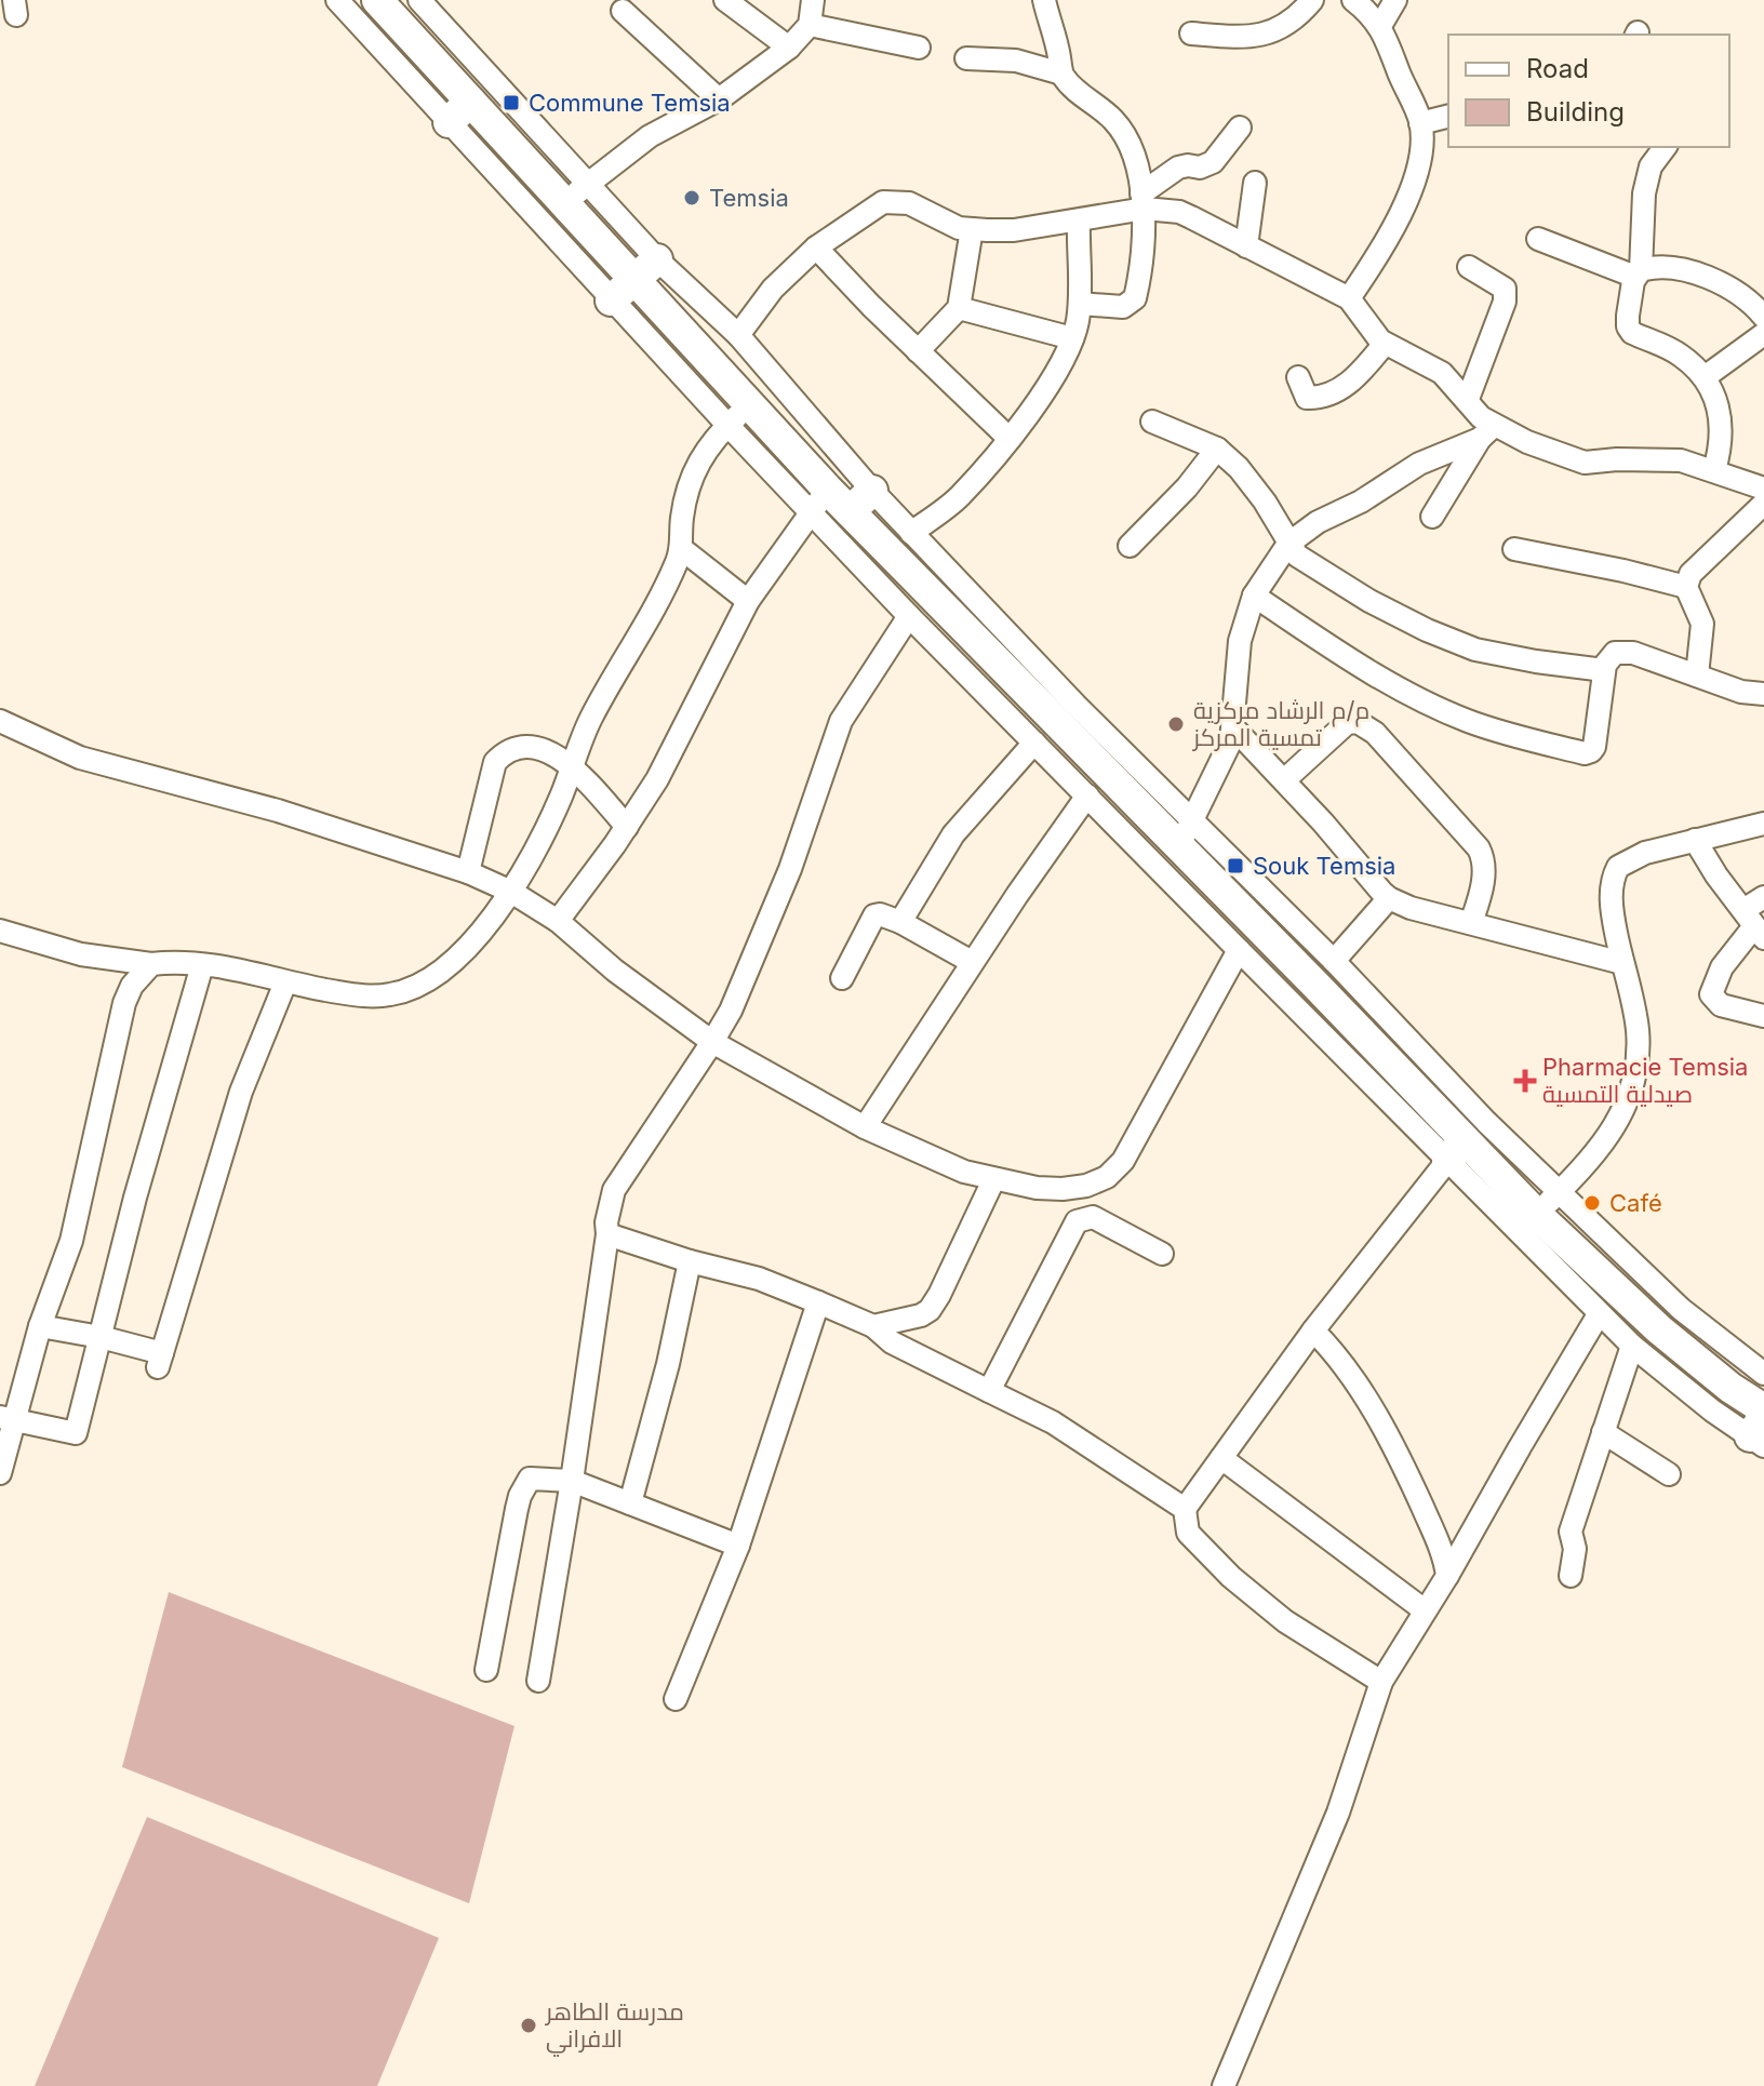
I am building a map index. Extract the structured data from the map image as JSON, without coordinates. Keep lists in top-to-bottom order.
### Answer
{
  "places": {
    "transit": ["Commune Temsia", "Souk Temsia"],
    "other": [
      "Temsia",
      "م/م الرشاد مركزية تمسية المركز",
      "Café",
      "مدرسة الطاهر الافراني"
    ],
    "health": ["Pharmacie Temsia صيدلية التمسية"]
  },
  "legend": ["Road", "Building"]
}
